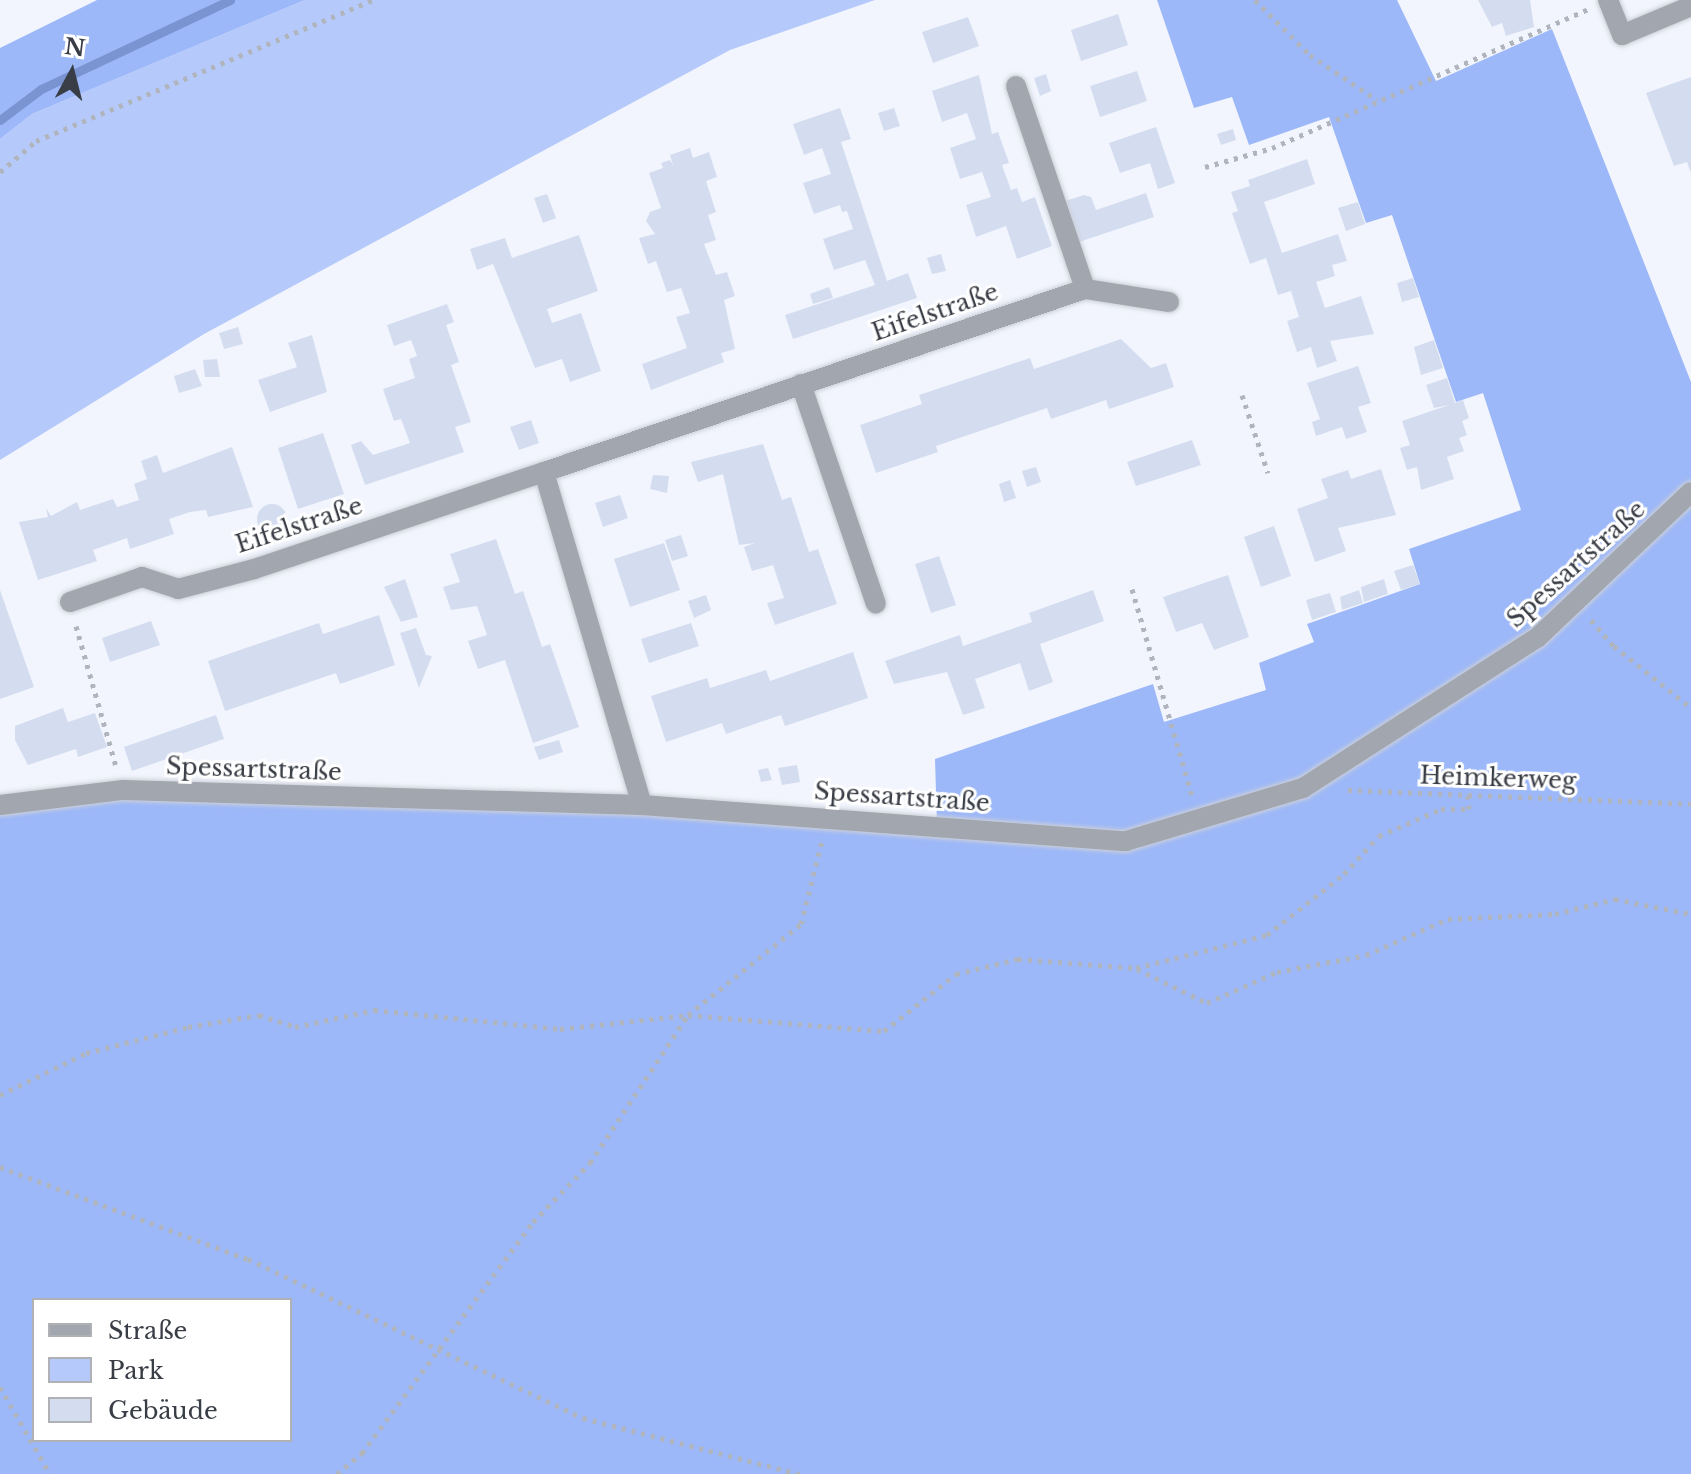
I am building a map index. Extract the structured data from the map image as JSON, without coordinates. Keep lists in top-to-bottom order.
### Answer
{
  "streets": {
    "street": ["Eifelstraße", "Spessartstraße"],
    "path": ["Heimkerweg"]
  },
  "crossings": [
    ["Spessartstraße", "Heimkerweg"]
  ],
  "legend": ["Straße", "Park", "Gebäude"],
  "north": "top"
}
